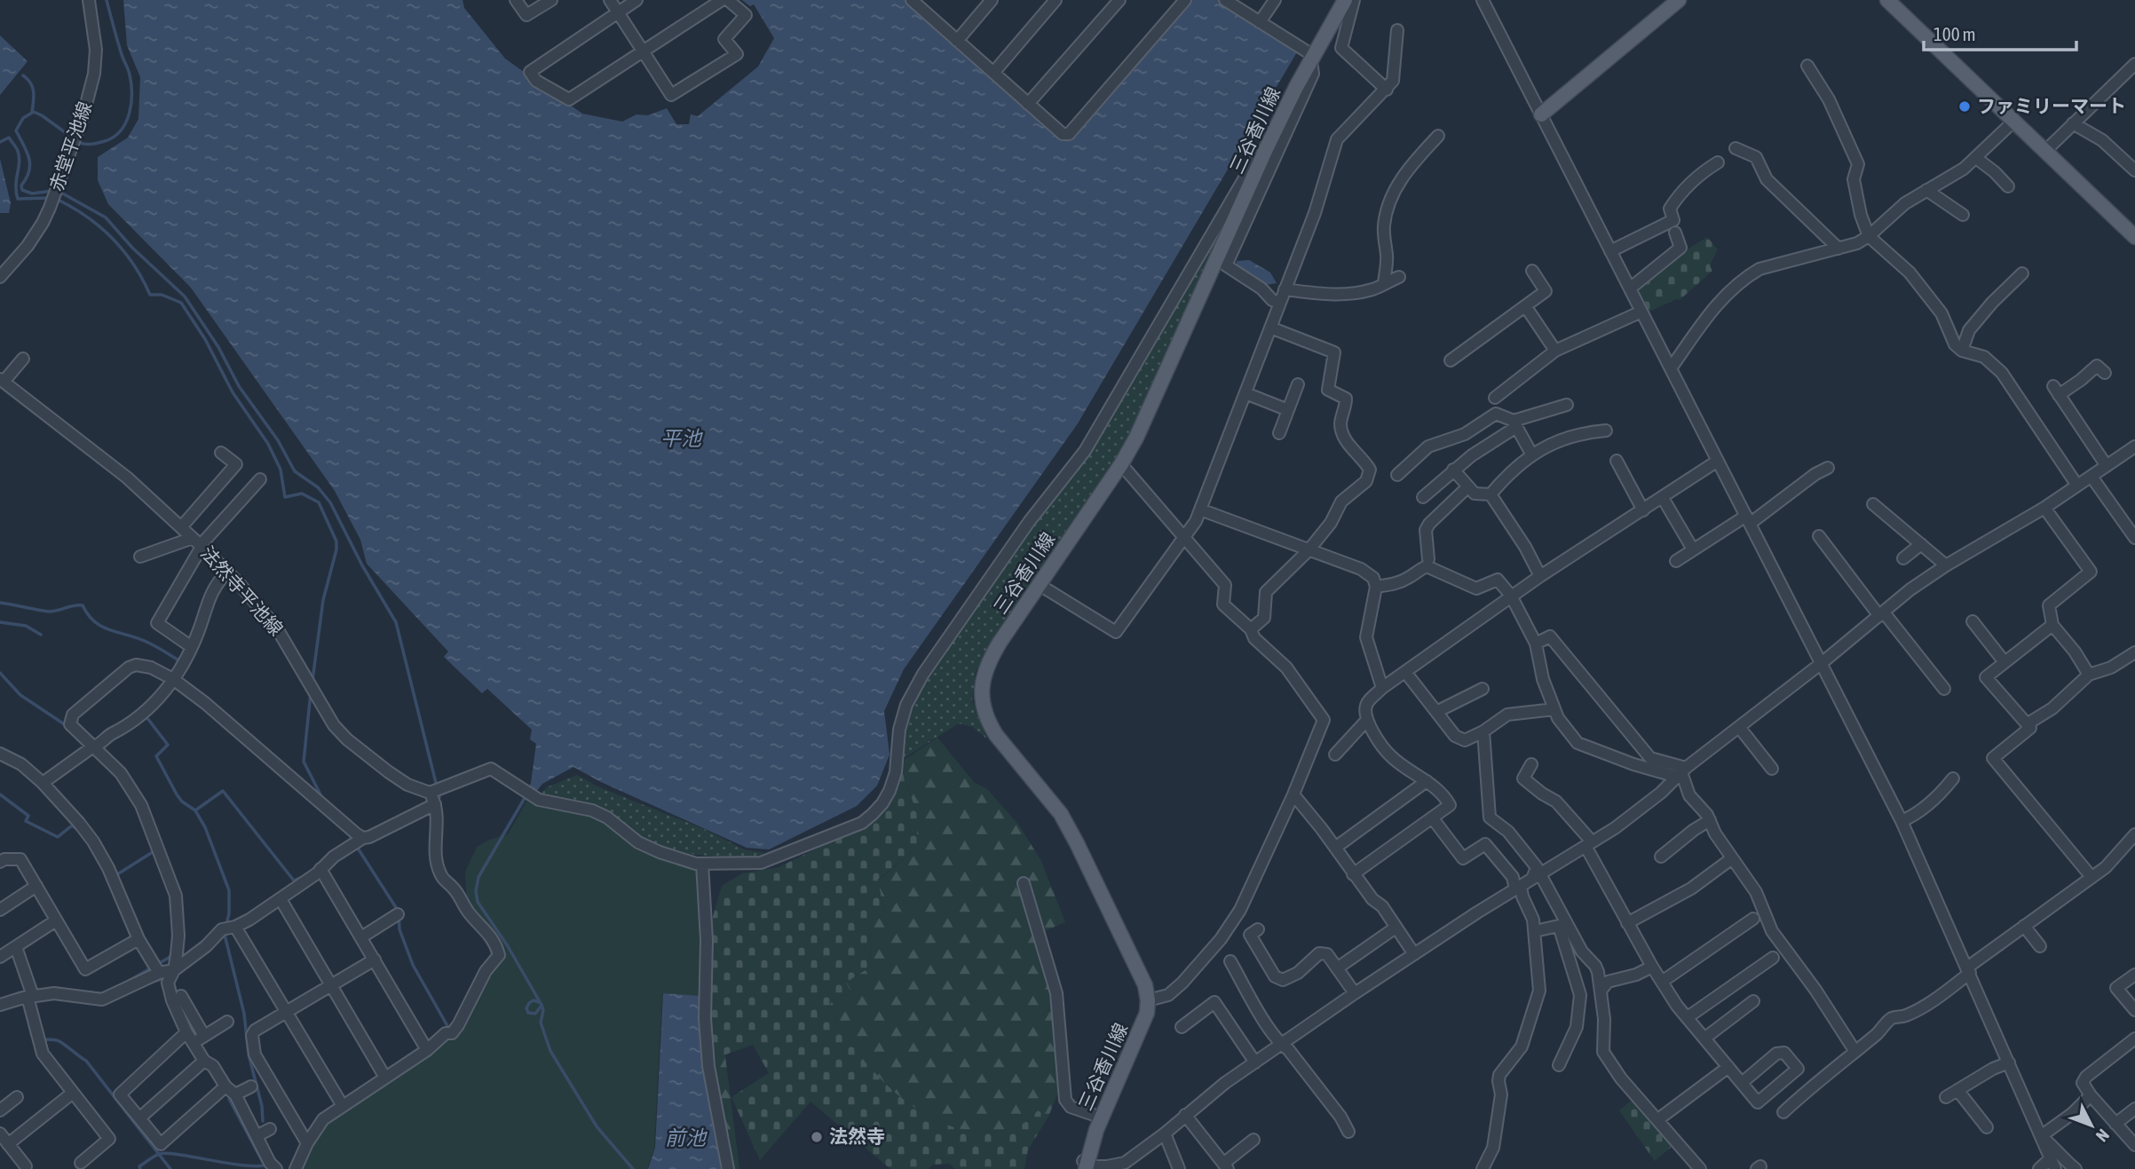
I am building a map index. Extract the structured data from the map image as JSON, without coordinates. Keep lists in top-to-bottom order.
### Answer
{
  "streets": {
    "main road": ["三谷香川線"],
    "street": ["赤堂平池線", "法然寺平池線"]
  },
  "water": ["平池", "前池"],
  "places": ["ファミリーマート", "法然寺"],
  "scale_bar": "100 m",
  "north": "bottom right"
}
